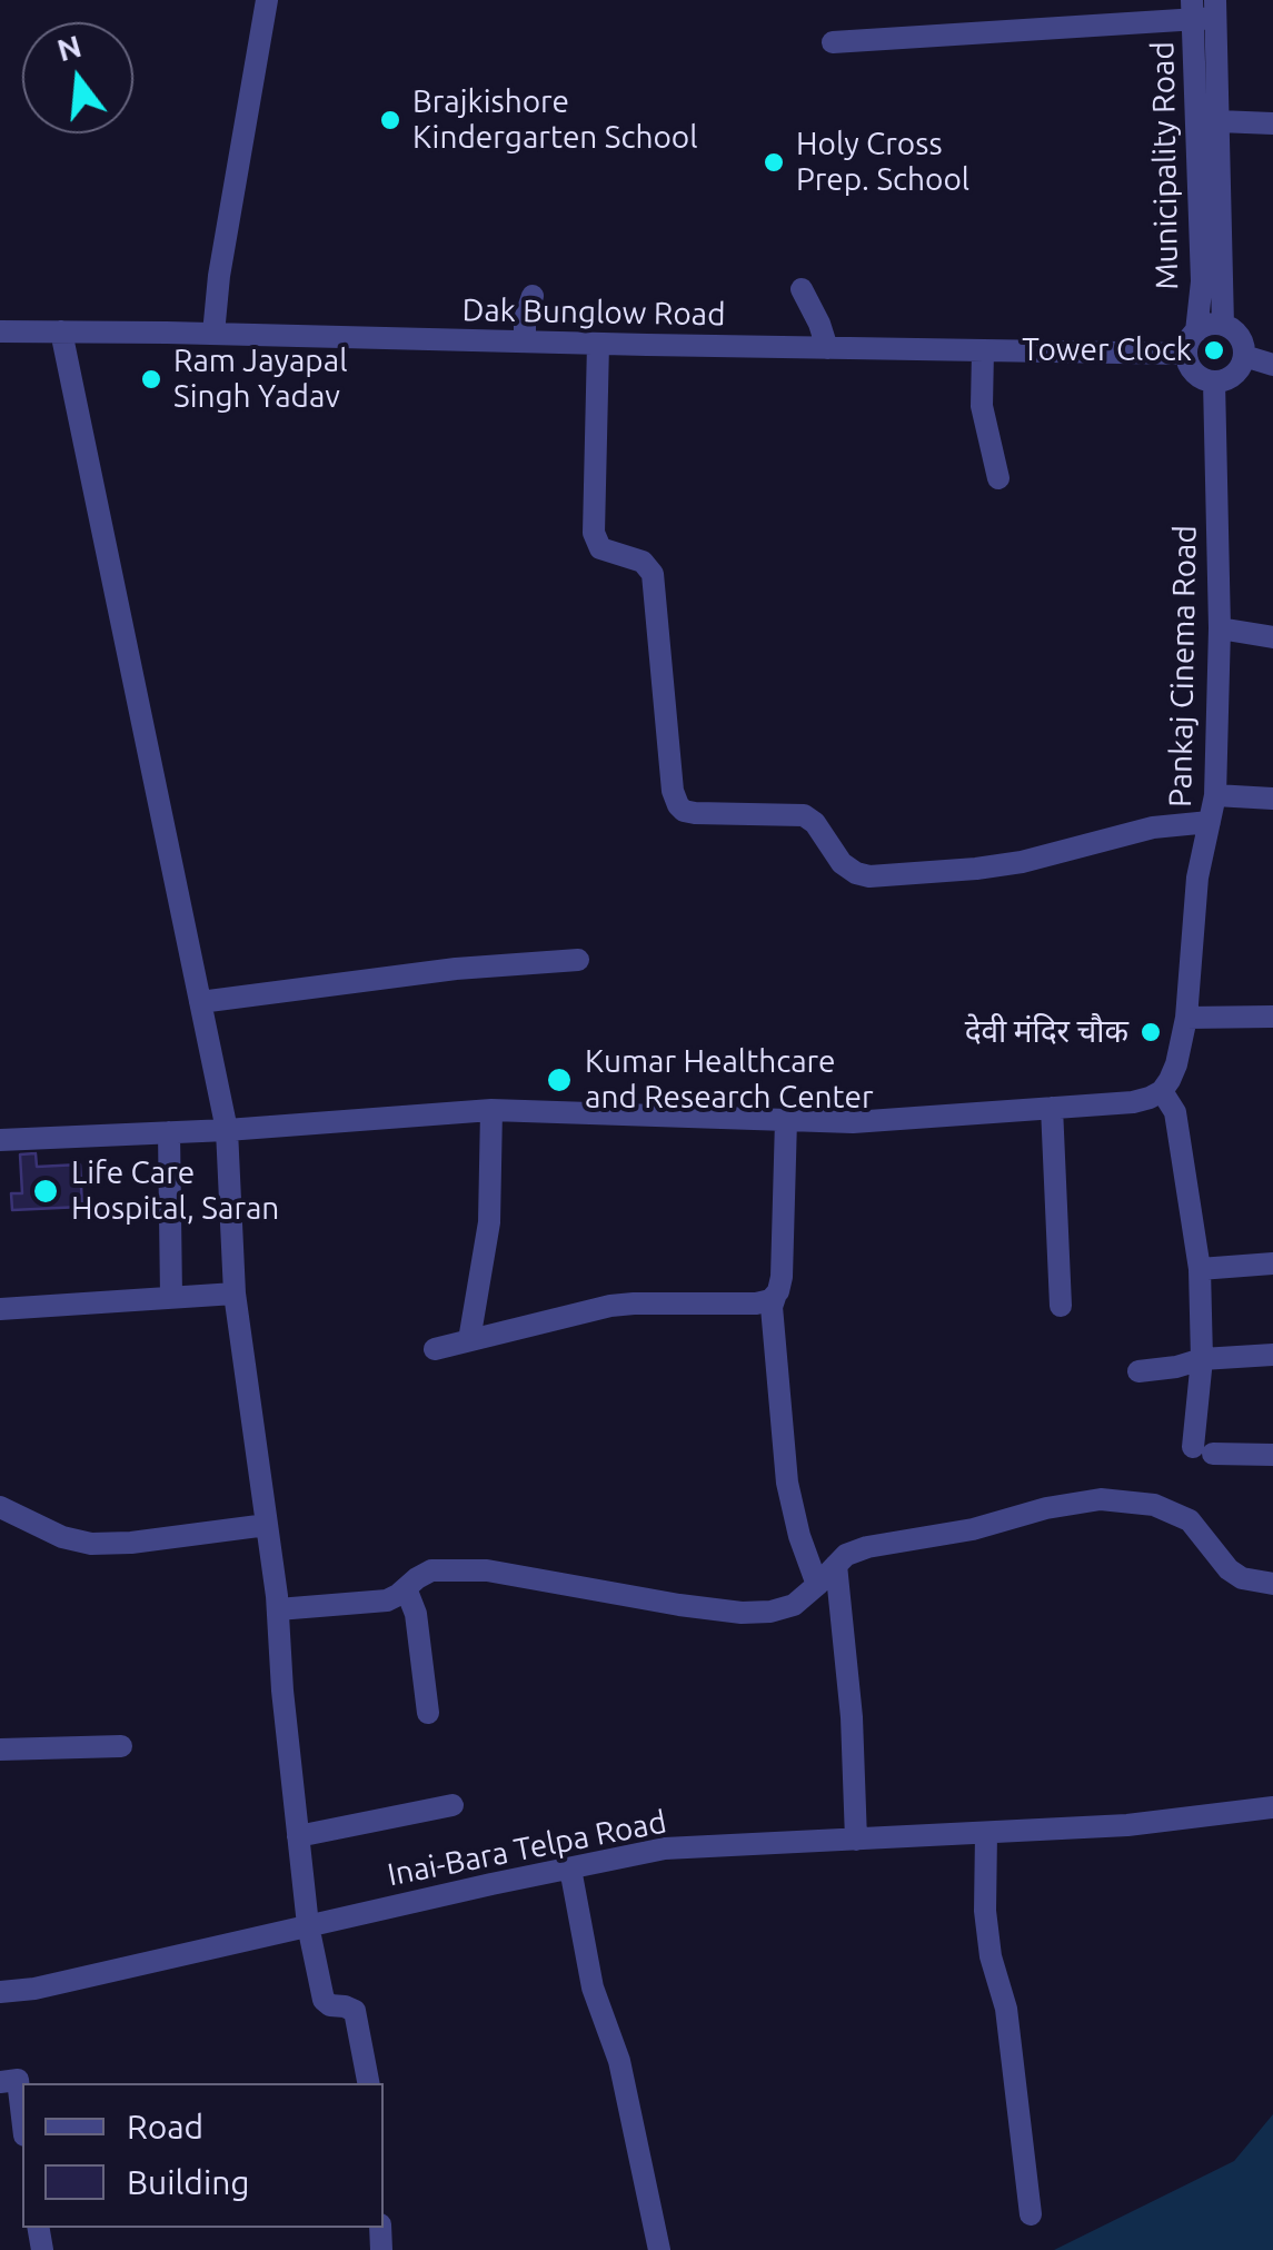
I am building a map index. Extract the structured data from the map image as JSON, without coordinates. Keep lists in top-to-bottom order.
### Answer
{
  "streets": {
    "street": [
      "Municipality Road",
      "Dak Bunglow Road",
      "Pankaj Cinema Road",
      "Inai-Bara Telpa Road"
    ]
  },
  "crossings": [
    ["Municipality Road", "Dak Bunglow Road"],
    ["Municipality Road", "Pankaj Cinema Road"],
    ["Dak Bunglow Road", "Pankaj Cinema Road"]
  ],
  "places": [
    "Brajkishore Kindergarten School",
    "Holy Cross Prep. School",
    "Tower Clock",
    "Ram Jayapal Singh Yadav",
    "देवी मंदिर चौक",
    "Kumar Healthcare and Research Center",
    "Life Care Hospital, Saran"
  ],
  "legend": ["Road", "Building"],
  "north": "top"
}
